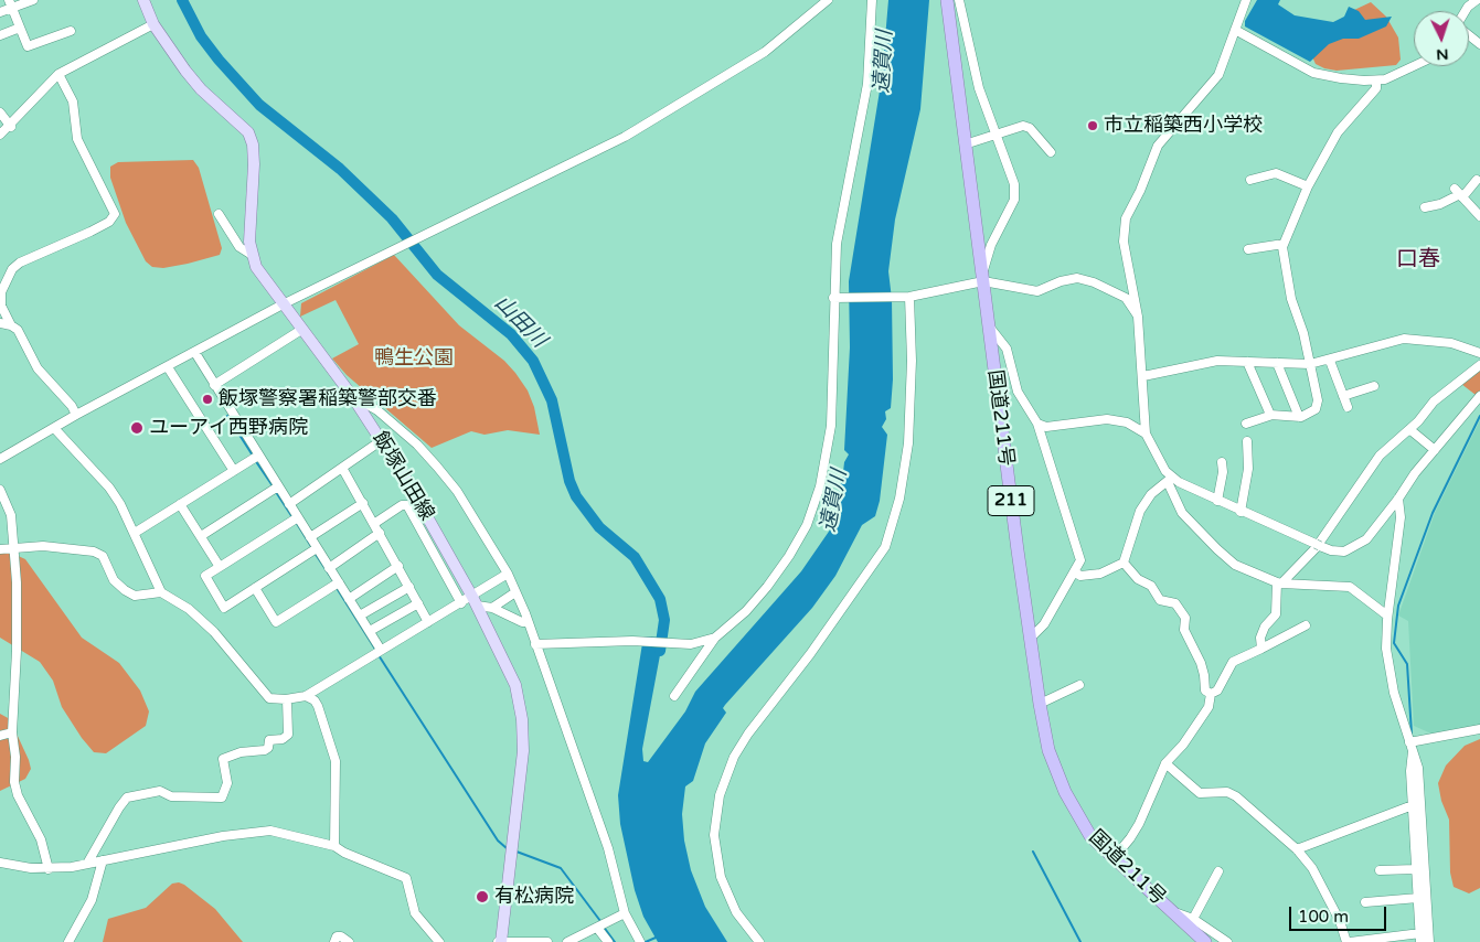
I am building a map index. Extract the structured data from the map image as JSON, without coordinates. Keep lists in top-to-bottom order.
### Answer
{
  "streets": {
    "highway": ["国道211号", "211"],
    "main road": ["飯塚山田線"]
  },
  "districts": ["口春"],
  "water": ["遠賀川", "山田川"],
  "parks": ["鴨生公園"],
  "places": [
    "市立稲築西小学校",
    "飯塚警察署稲築警部交番",
    "ユーアイ西野病院",
    "有松病院"
  ],
  "scale_bar": "100 m",
  "north": "bottom"
}
